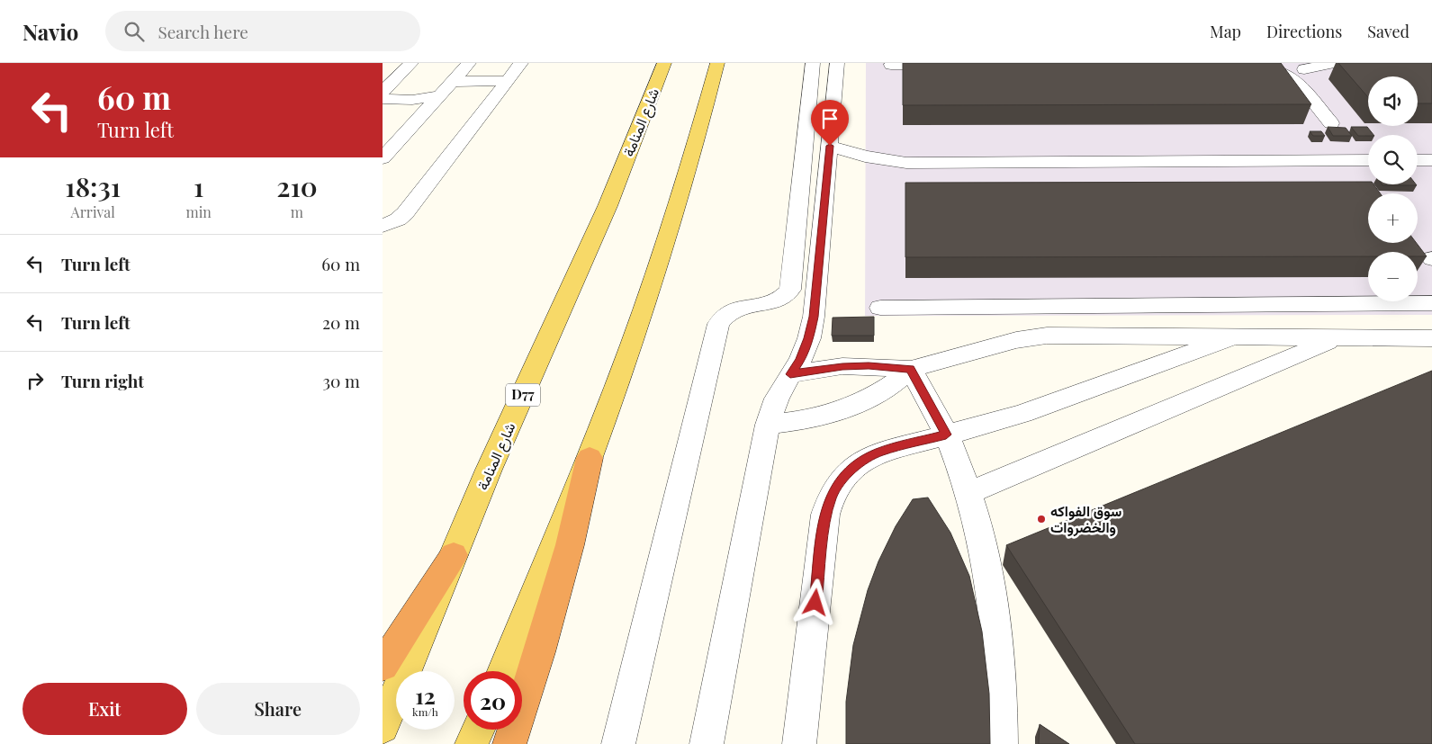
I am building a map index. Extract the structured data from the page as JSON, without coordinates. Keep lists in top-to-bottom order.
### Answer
{
  "streets": {
    "main road": ["شارع المنامة", "D77"]
  },
  "places": ["سوق الفواكه والخضروات"],
  "page": {
    "header": "Navio",
    "search": "Search here",
    "nav": ["Map", "Directions", "Saved"],
    "turn": ["60 m", "Turn left"],
    "map_buttons": ["+", "−"],
    "eta": [
      "18:31",
      "Arrival",
      "1",
      "min",
      "210",
      "m"
    ],
    "list": [
      {
        "name": "Turn left",
        "value": "60 m"
      },
      {
        "name": "Turn left",
        "value": "20 m"
      },
      {
        "name": "Turn right",
        "value": "30 m"
      }
    ],
    "speed": "12 km/h",
    "limit": "20",
    "buttons": ["Exit", "Share"]
  }
}
